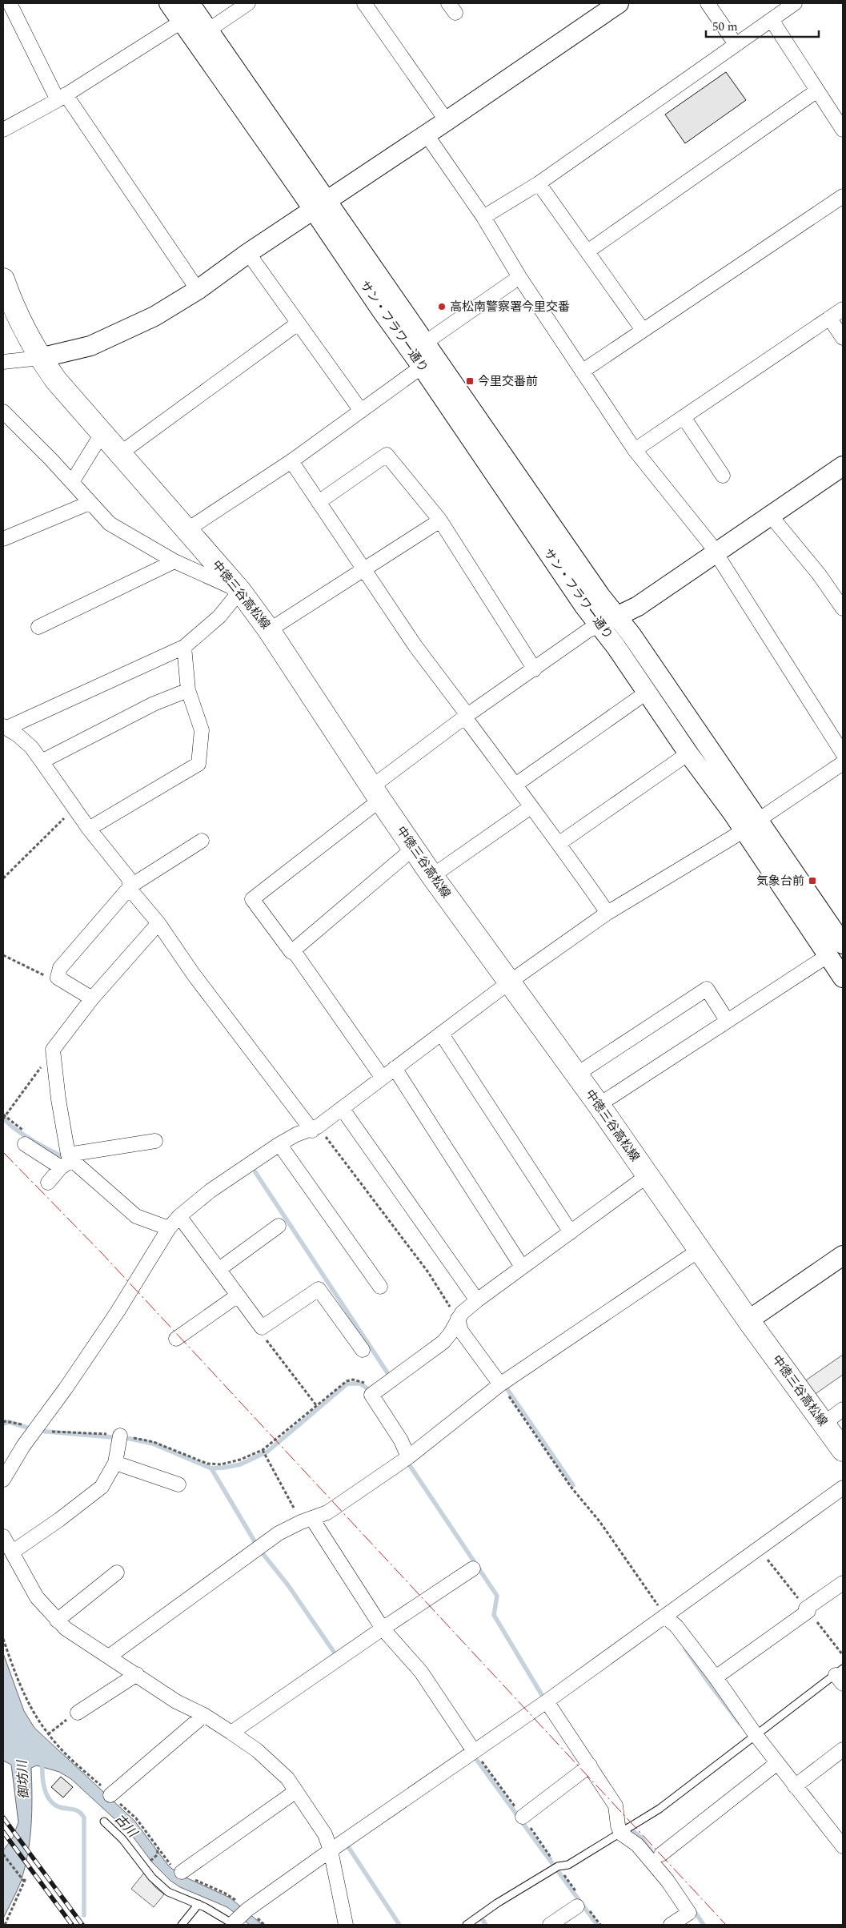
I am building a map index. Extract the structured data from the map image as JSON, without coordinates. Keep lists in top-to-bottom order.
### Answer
{
  "streets": {
    "main road": ["中徳三谷高松線"],
    "street": ["サン・フラワー通り"]
  },
  "water": ["御坊川", "古川"],
  "places": {
    "other": ["高松南警察署今里交番"],
    "transit": ["今里交番前", "気象台前"]
  },
  "scale_bar": "50 m"
}
